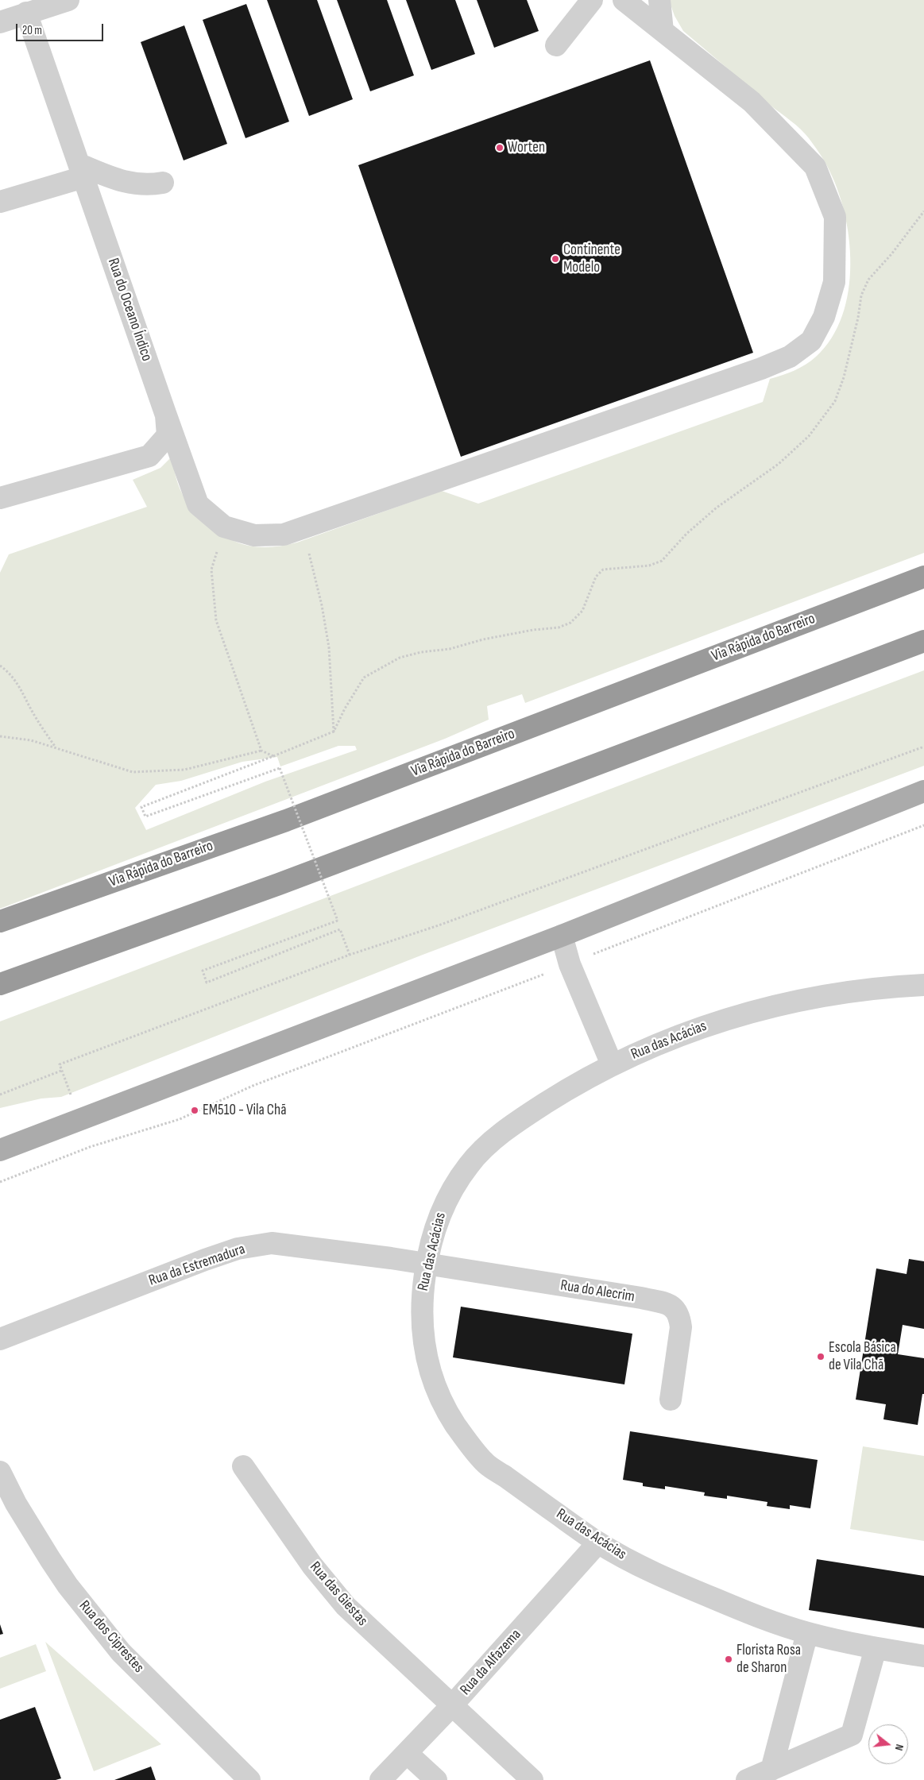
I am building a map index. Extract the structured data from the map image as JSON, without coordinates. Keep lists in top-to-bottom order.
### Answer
{
  "streets": {
    "highway": ["Via Rápida do Barreiro"],
    "street": [
      "Rua do Oceano Índico",
      "Rua das Acácias",
      "Rua da Estremadura",
      "Rua do Alecrim",
      "Rua das Giestas",
      "Rua dos Ciprestes",
      "Rua da Alfazema"
    ]
  },
  "crossings": [
    ["Rua das Acácias", "Rua da Estremadura"],
    ["Rua das Acácias", "Rua do Alecrim"],
    ["Rua das Acácias", "Rua da Alfazema"],
    ["Rua da Estremadura", "Rua do Alecrim"],
    ["Rua das Giestas", "Rua da Alfazema"]
  ],
  "places": [
    "Worten",
    "Continente Modelo",
    "EM510 - Vila Chã",
    "Escola Básica de Vila Chã",
    "Florista Rosa de Sharon"
  ],
  "scale_bar": "20 m",
  "north": "right"
}
